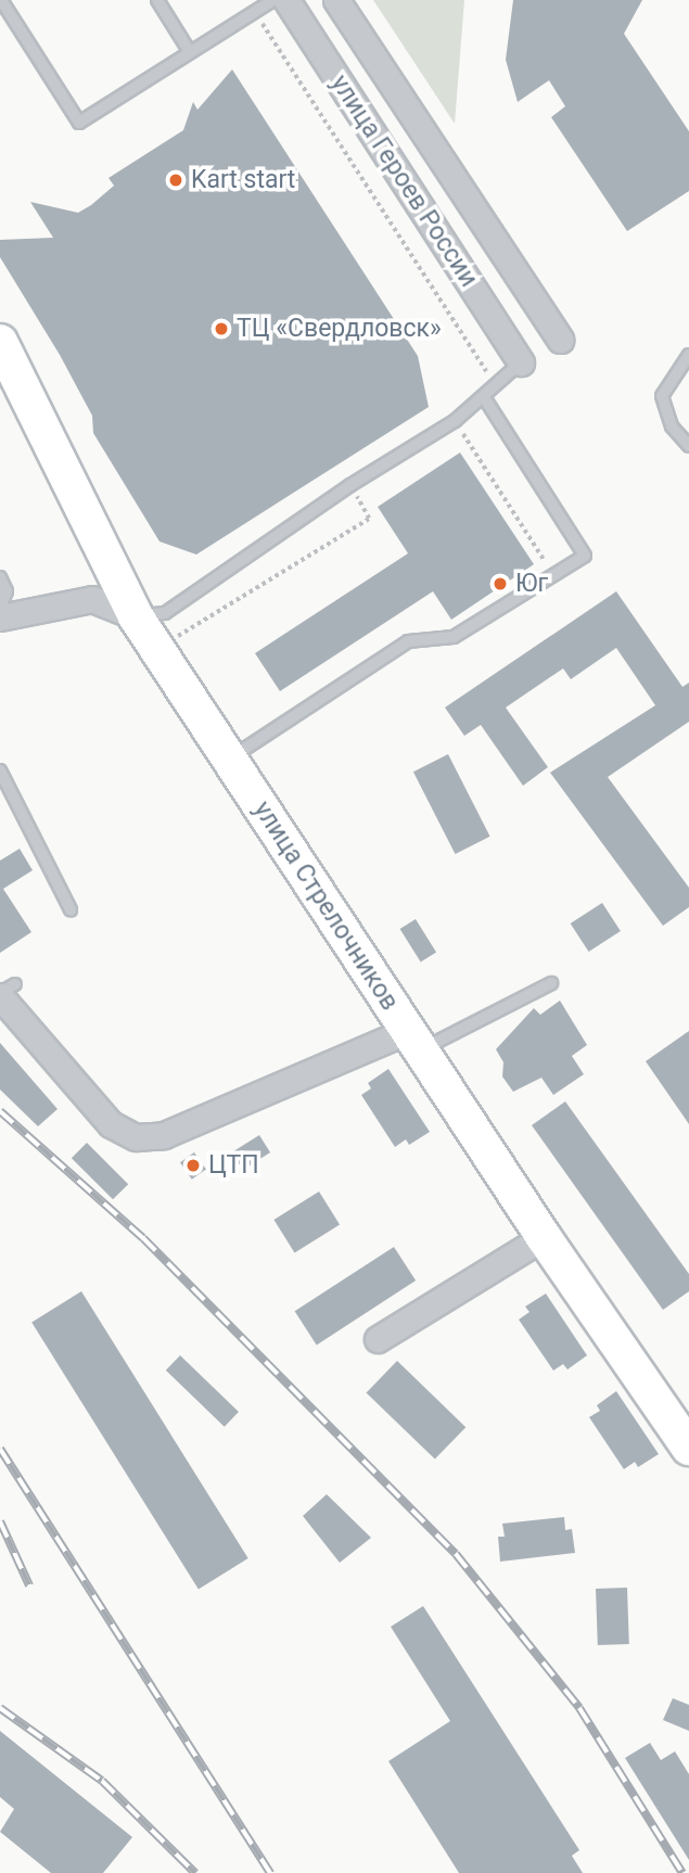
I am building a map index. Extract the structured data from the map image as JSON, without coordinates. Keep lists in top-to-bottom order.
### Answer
{
  "streets": {
    "main road": ["улица Стрелочников"],
    "street": ["улица Героев России"]
  },
  "places": [
    "Kart start",
    "ТЦ «Свердловск»",
    "Юг",
    "ЦТП"
  ]
}
